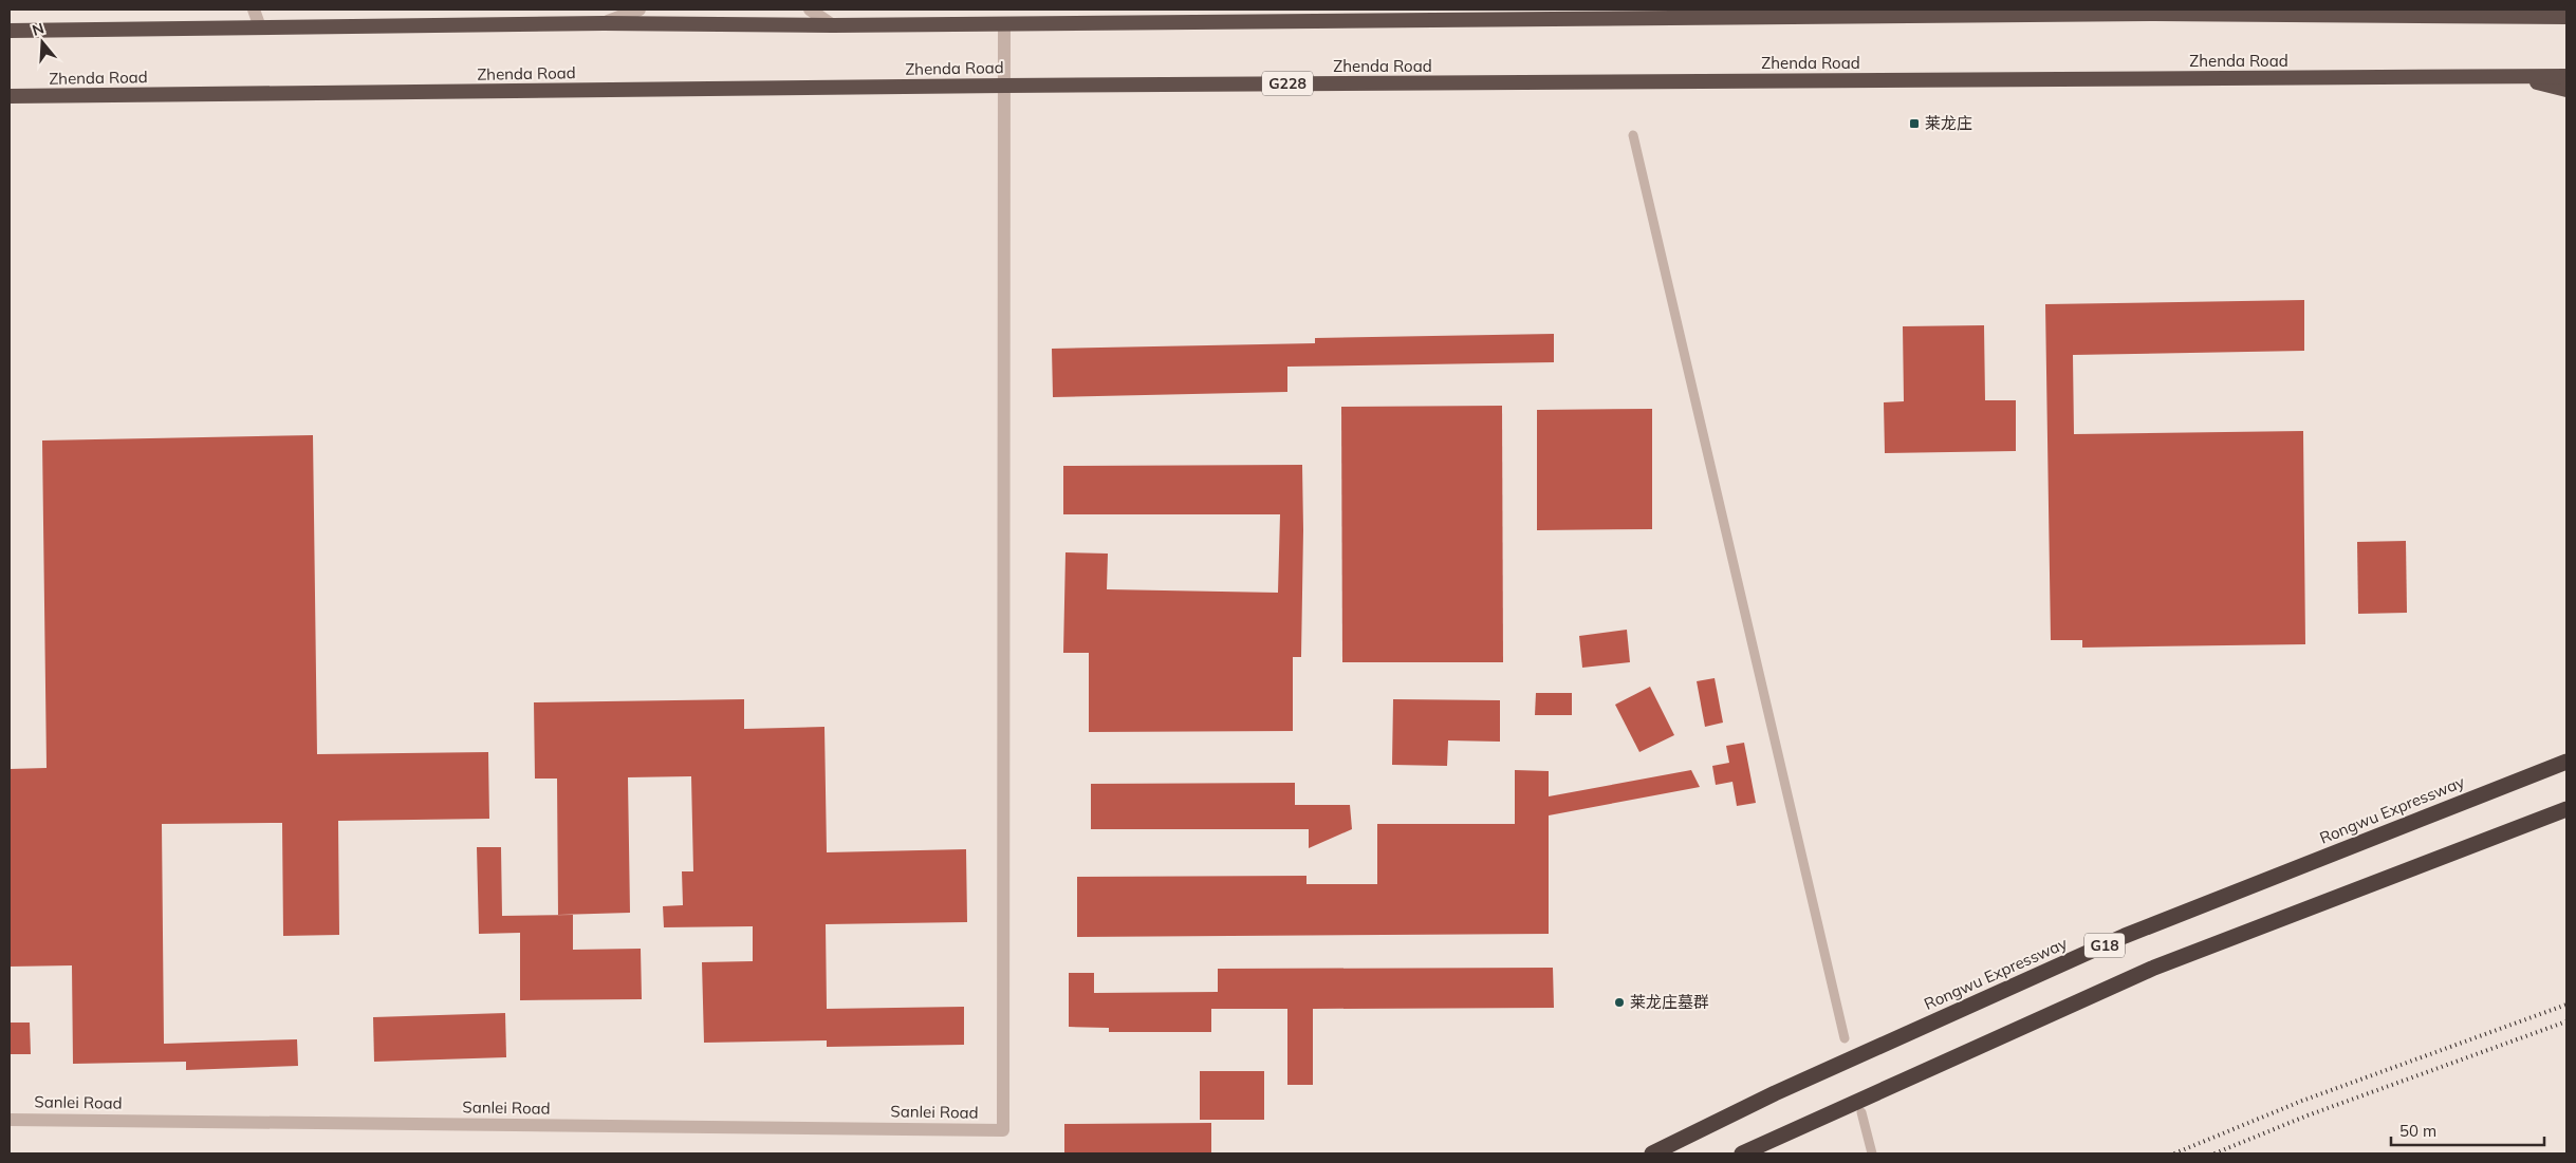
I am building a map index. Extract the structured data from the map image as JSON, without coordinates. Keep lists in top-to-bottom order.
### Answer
{
  "streets": {
    "highway": [
      "Zhenda Road",
      "G228",
      "Rongwu Expressway",
      "G18"
    ],
    "street": ["Sanlei Road"]
  },
  "crossings": [
    ["Zhenda Road", "Sanlei Road"]
  ],
  "places": {
    "transit": ["莱龙庄"],
    "other": ["莱龙庄墓群"]
  },
  "scale_bar": "50 m",
  "north": "top"
}
